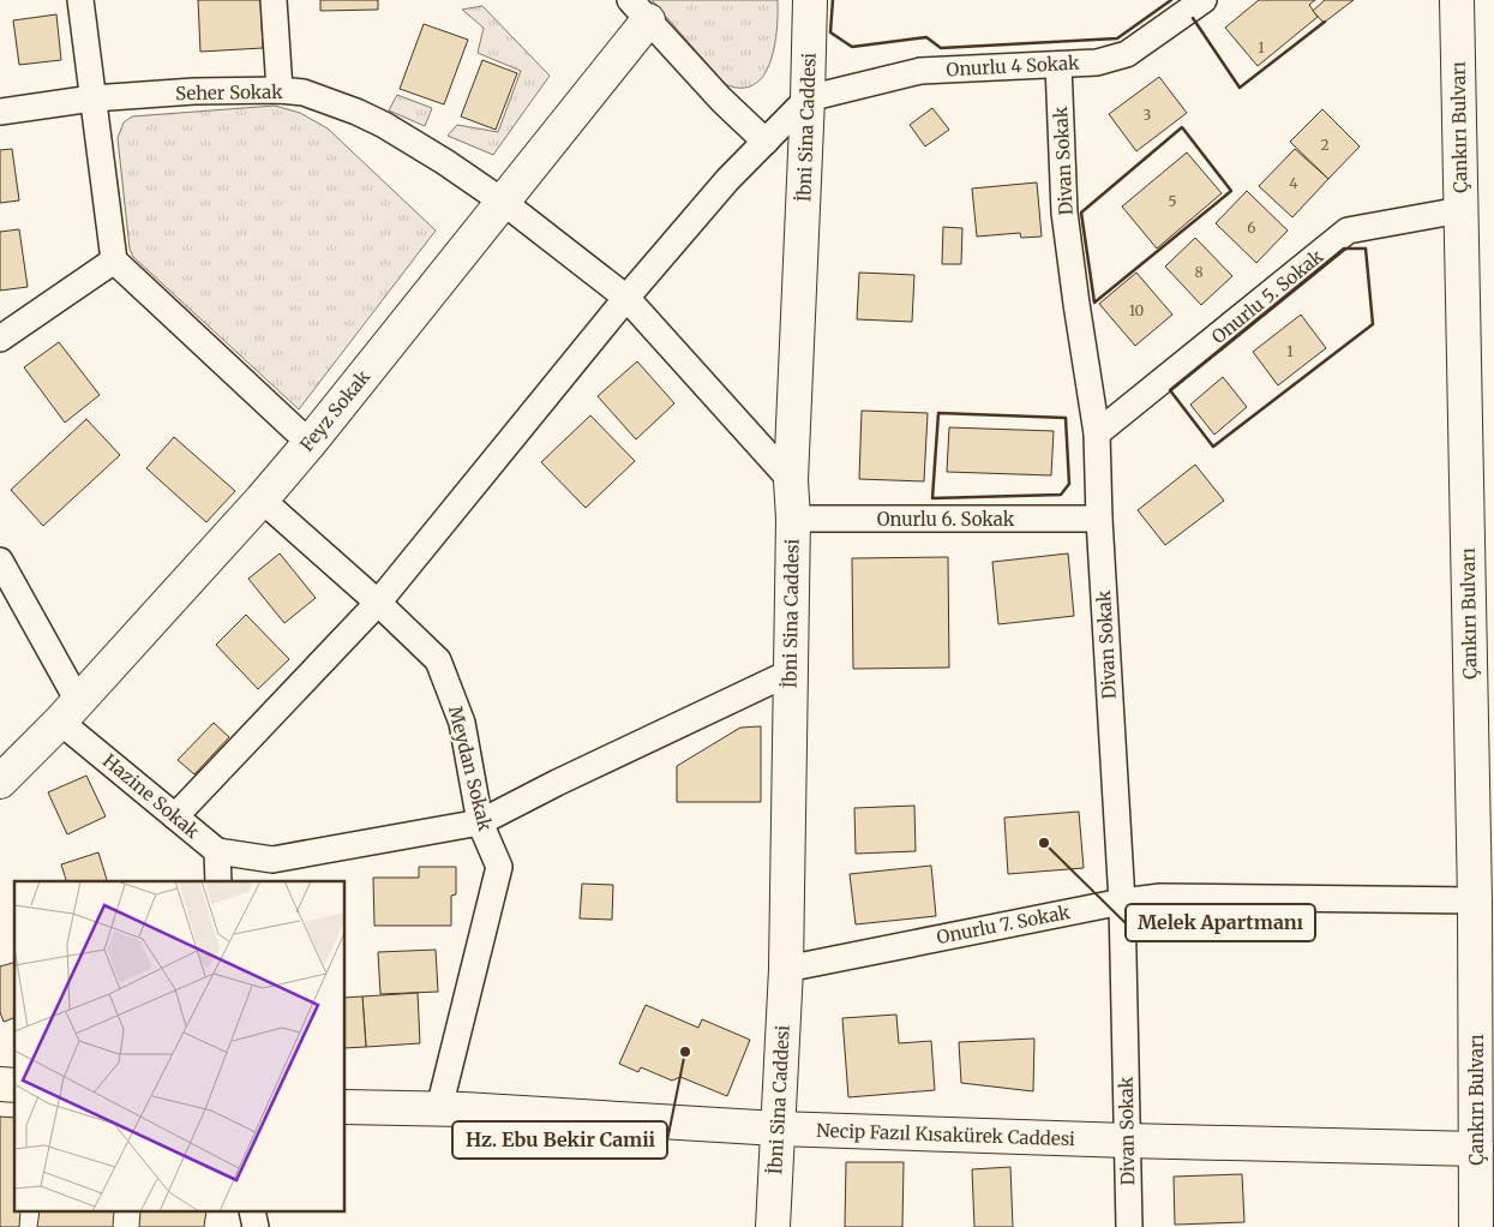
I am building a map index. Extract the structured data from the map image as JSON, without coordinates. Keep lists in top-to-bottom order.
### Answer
{
  "streets": {
    "street": [
      "Onurlu 4 Sokak",
      "Seher Sokak",
      "İbni Sina Caddesi",
      "Çankırı Bulvarı",
      "Divan Sokak",
      "Onurlu 5. Sokak",
      "Feyz Sokak",
      "Onurlu 6. Sokak",
      "Meydan Sokak",
      "Hazine Sokak",
      "Onurlu 7. Sokak",
      "Necip Fazıl Kısakürek Caddesi"
    ]
  },
  "crossings": [
    ["Onurlu 4 Sokak", "İbni Sina Caddesi"],
    ["Onurlu 4 Sokak", "Divan Sokak"],
    ["Seher Sokak", "İbni Sina Caddesi"],
    ["Seher Sokak", "Feyz Sokak"],
    ["İbni Sina Caddesi", "Onurlu 6. Sokak"],
    ["İbni Sina Caddesi", "Onurlu 7. Sokak"],
    ["İbni Sina Caddesi", "Necip Fazıl Kısakürek Caddesi"],
    ["Çankırı Bulvarı", "Onurlu 5. Sokak"],
    ["Çankırı Bulvarı", "Onurlu 7. Sokak"],
    ["Çankırı Bulvarı", "Necip Fazıl Kısakürek Caddesi"],
    ["Divan Sokak", "Onurlu 5. Sokak"],
    ["Divan Sokak", "Onurlu 6. Sokak"],
    ["Divan Sokak", "Onurlu 7. Sokak"],
    ["Divan Sokak", "Necip Fazıl Kısakürek Caddesi"],
    ["Feyz Sokak", "Meydan Sokak"],
    ["Feyz Sokak", "Hazine Sokak"],
    ["Meydan Sokak", "Necip Fazıl Kısakürek Caddesi"]
  ],
  "places": ["Melek Apartmanı", "Hz. Ebu Bekir Camii"],
  "house_numbers": [
    "1",
    "3",
    "2",
    "4",
    "5",
    "6",
    "8",
    "10",
    "1"
  ]
}
